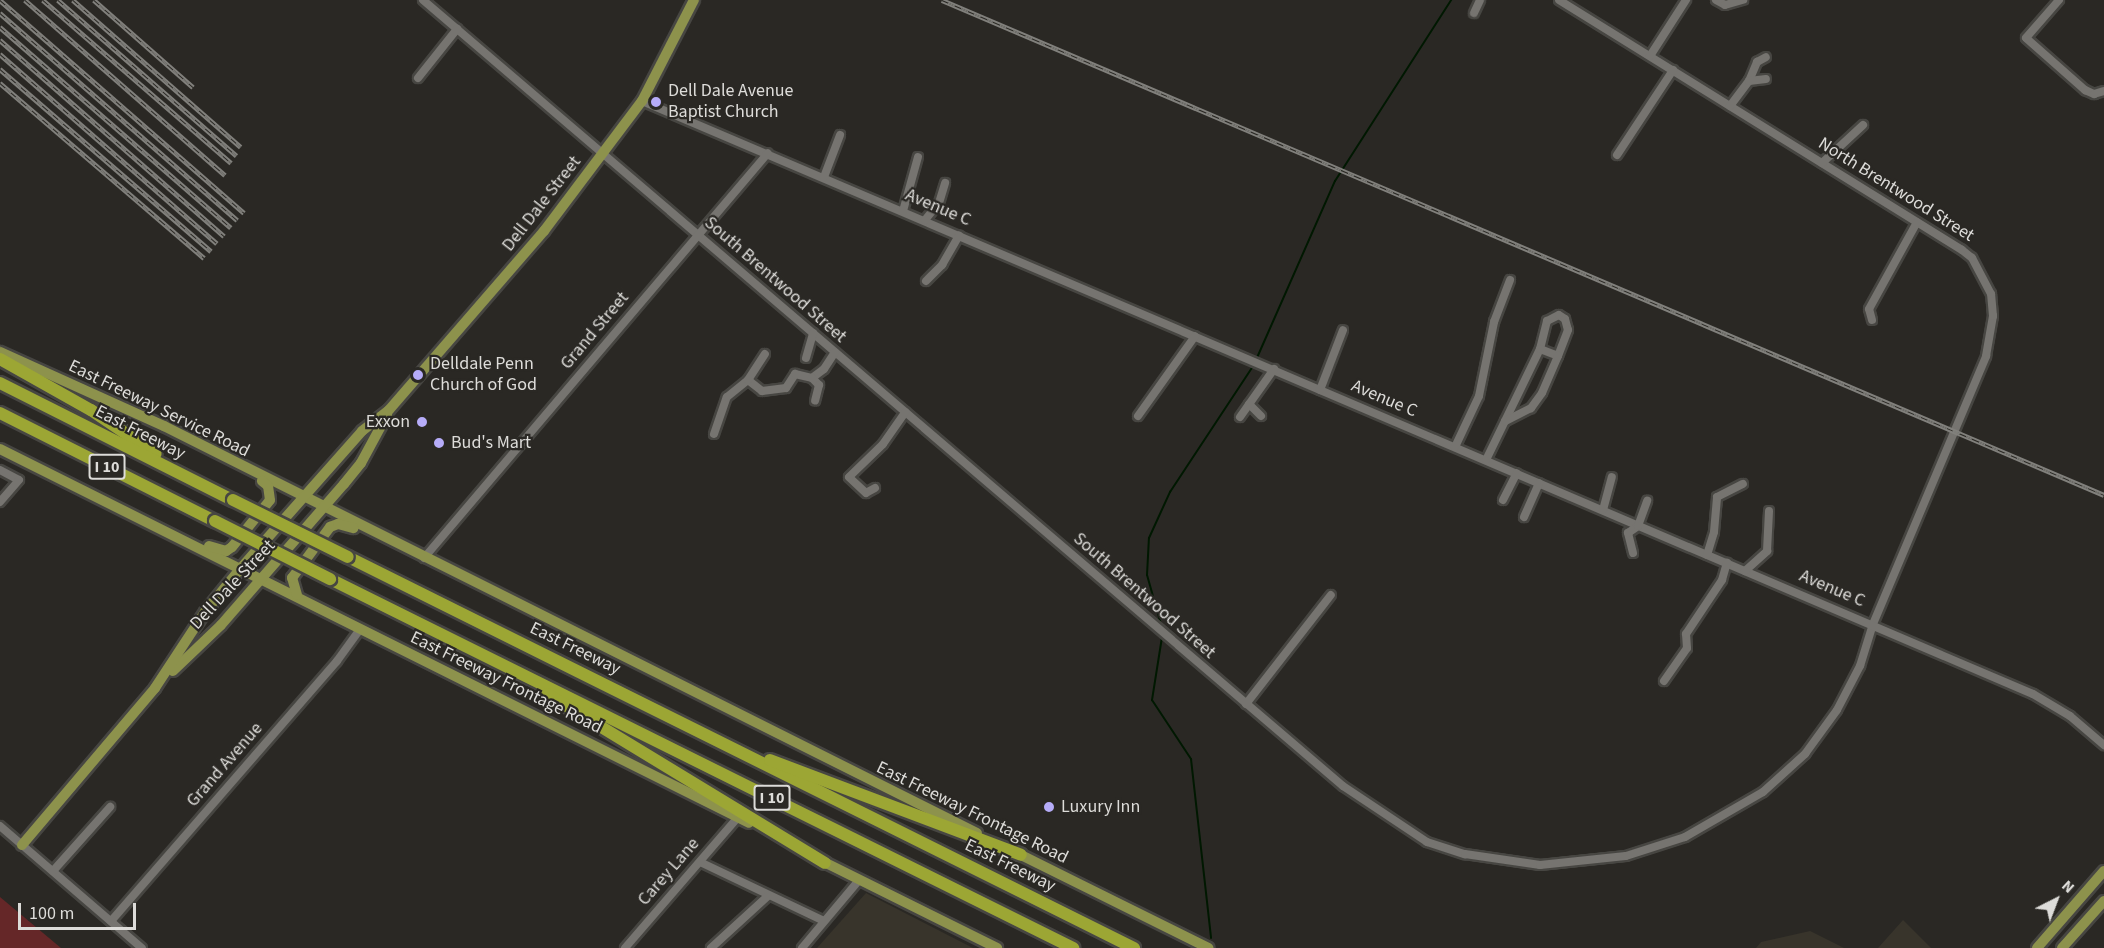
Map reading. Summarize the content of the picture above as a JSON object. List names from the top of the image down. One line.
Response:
{"streets":{"highway":["East Freeway","I 10"],"main road":["Dell Dale Street","East Freeway Service Road","East Freeway Frontage Road"],"street":["North Brentwood Street","Avenue C","South Brentwood Street","Grand Street","Grand Avenue","Carey Lane"]},"crossings":[["North Brentwood Street","Avenue C"],["North Brentwood Street","South Brentwood Street"],["Dell Dale Street","Avenue C"],["Dell Dale Street","South Brentwood Street"],["Dell Dale Street","East Freeway Service Road"],["Dell Dale Street","East Freeway Frontage Road"],["Avenue C","South Brentwood Street"],["Avenue C","Grand Street"],["South Brentwood Street","Grand Street"],["Grand Street","East Freeway Frontage Road"],["East Freeway Service Road","East Freeway Frontage Road"],["East Freeway Frontage Road","Grand Avenue"],["East Freeway Frontage Road","Carey Lane"]],"places":["Dell Dale Avenue Baptist Church","Delldale Penn Church of God","Exxon","Bud's Mart","Luxury Inn"],"scale_bar":"100 m","north":"top right"}
